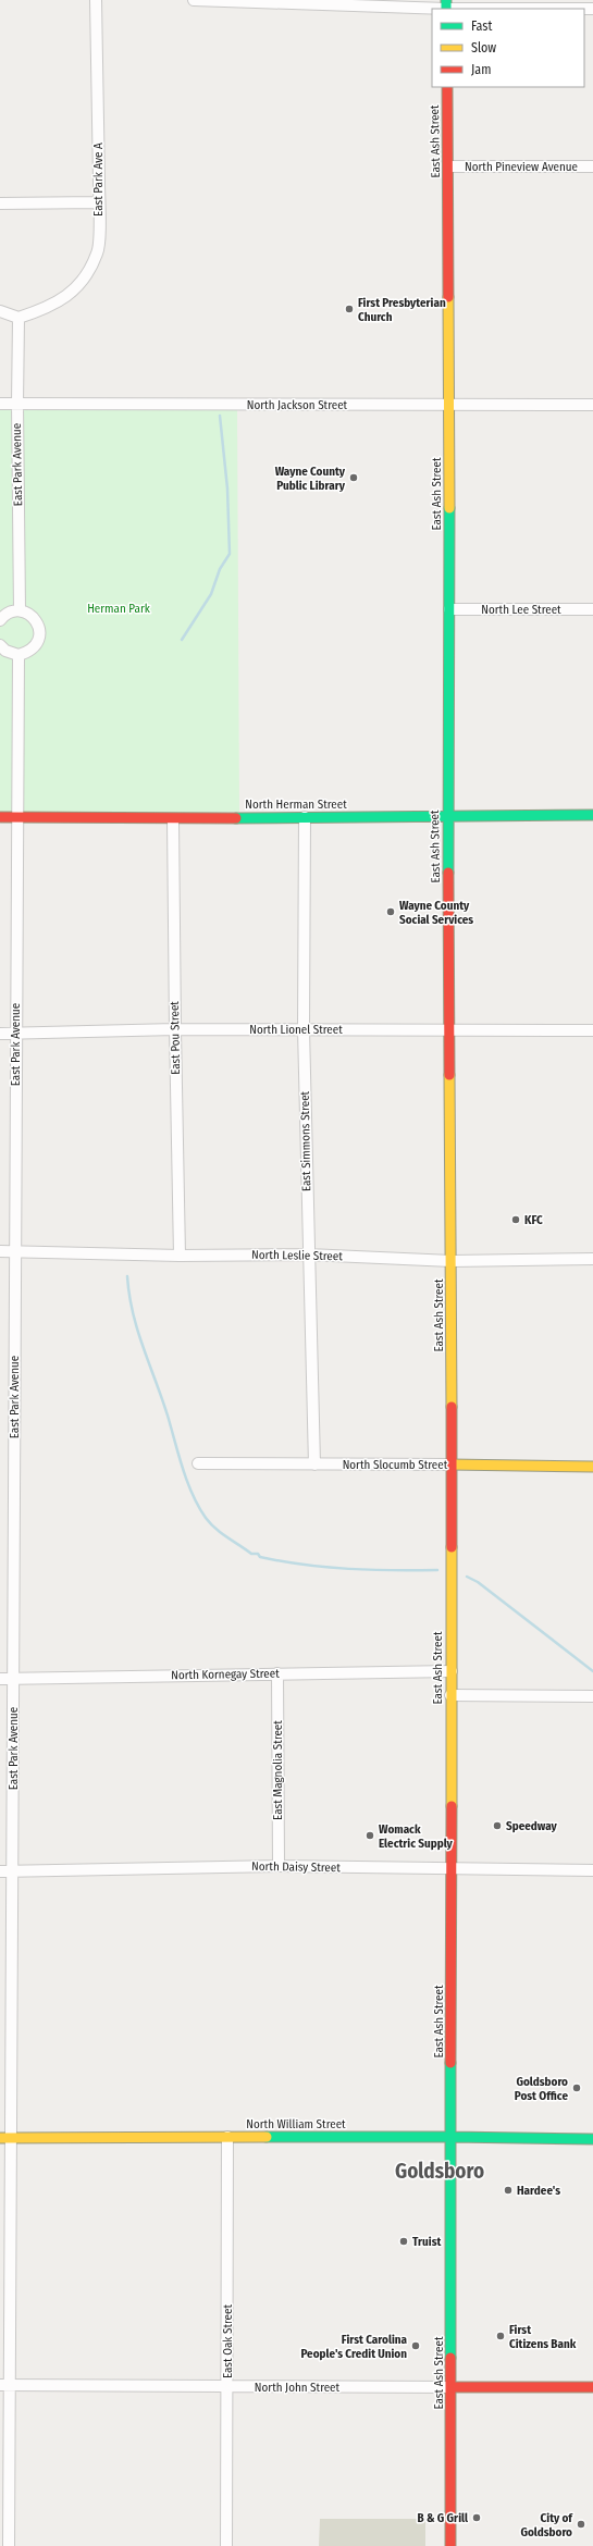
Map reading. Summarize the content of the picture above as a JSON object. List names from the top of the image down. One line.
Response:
{"streets":{"main road":["East Ash Street","North Herman Street","North Slocumb Street","North William Street","North John Street"],"street":["North Pineview Avenue","East Park Ave A","North Jackson Street","East Park Avenue","North Lee Street","North Lionel Street","East Pou Street","East Simmons Street","North Leslie Street","North Kornegay Street","East Magnolia Street","North Daisy Street","East Oak Street"]},"crossings":[["East Ash Street","North Pineview Avenue"],["East Ash Street","North Jackson Street"],["East Ash Street","North Lee Street"],["East Ash Street","North Herman Street"],["East Ash Street","North Lionel Street"],["East Ash Street","North Leslie Street"],["East Ash Street","North Slocumb Street"],["East Ash Street","North Kornegay Street"],["East Ash Street","North Daisy Street"],["East Ash Street","North William Street"],["East Ash Street","North John Street"],["East Park Ave A","East Park Avenue"],["North Jackson Street","East Park Avenue"],["East Park Avenue","North Herman Street"],["East Park Avenue","North Lionel Street"],["East Park Avenue","North Leslie Street"],["East Park Avenue","North Kornegay Street"],["East Park Avenue","North Daisy Street"],["East Park Avenue","North William Street"],["East Park Avenue","North John Street"],["North Herman Street","East Pou Street"],["North Herman Street","East Simmons Street"],["North Lionel Street","East Pou Street"],["North Lionel Street","East Simmons Street"],["East Pou Street","North Leslie Street"],["East Simmons Street","North Leslie Street"],["East Simmons Street","North Slocumb Street"],["North Kornegay Street","East Magnolia Street"],["East Magnolia Street","North Daisy Street"],["North William Street","East Oak Street"],["East Oak Street","North John Street"]],"districts":["Goldsboro"],"parks":["Herman Park"],"places":["First Presbyterian Church","Wayne County Public Library","Wayne County Social Services","KFC","Speedway","Womack Electric Supply","Goldsboro Post Office","Hardee's","Truist","First Citizens Bank","First Carolina People's Credit Union","B & G Grill","City of Goldsboro"],"legend":["Fast","Slow","Jam"]}
